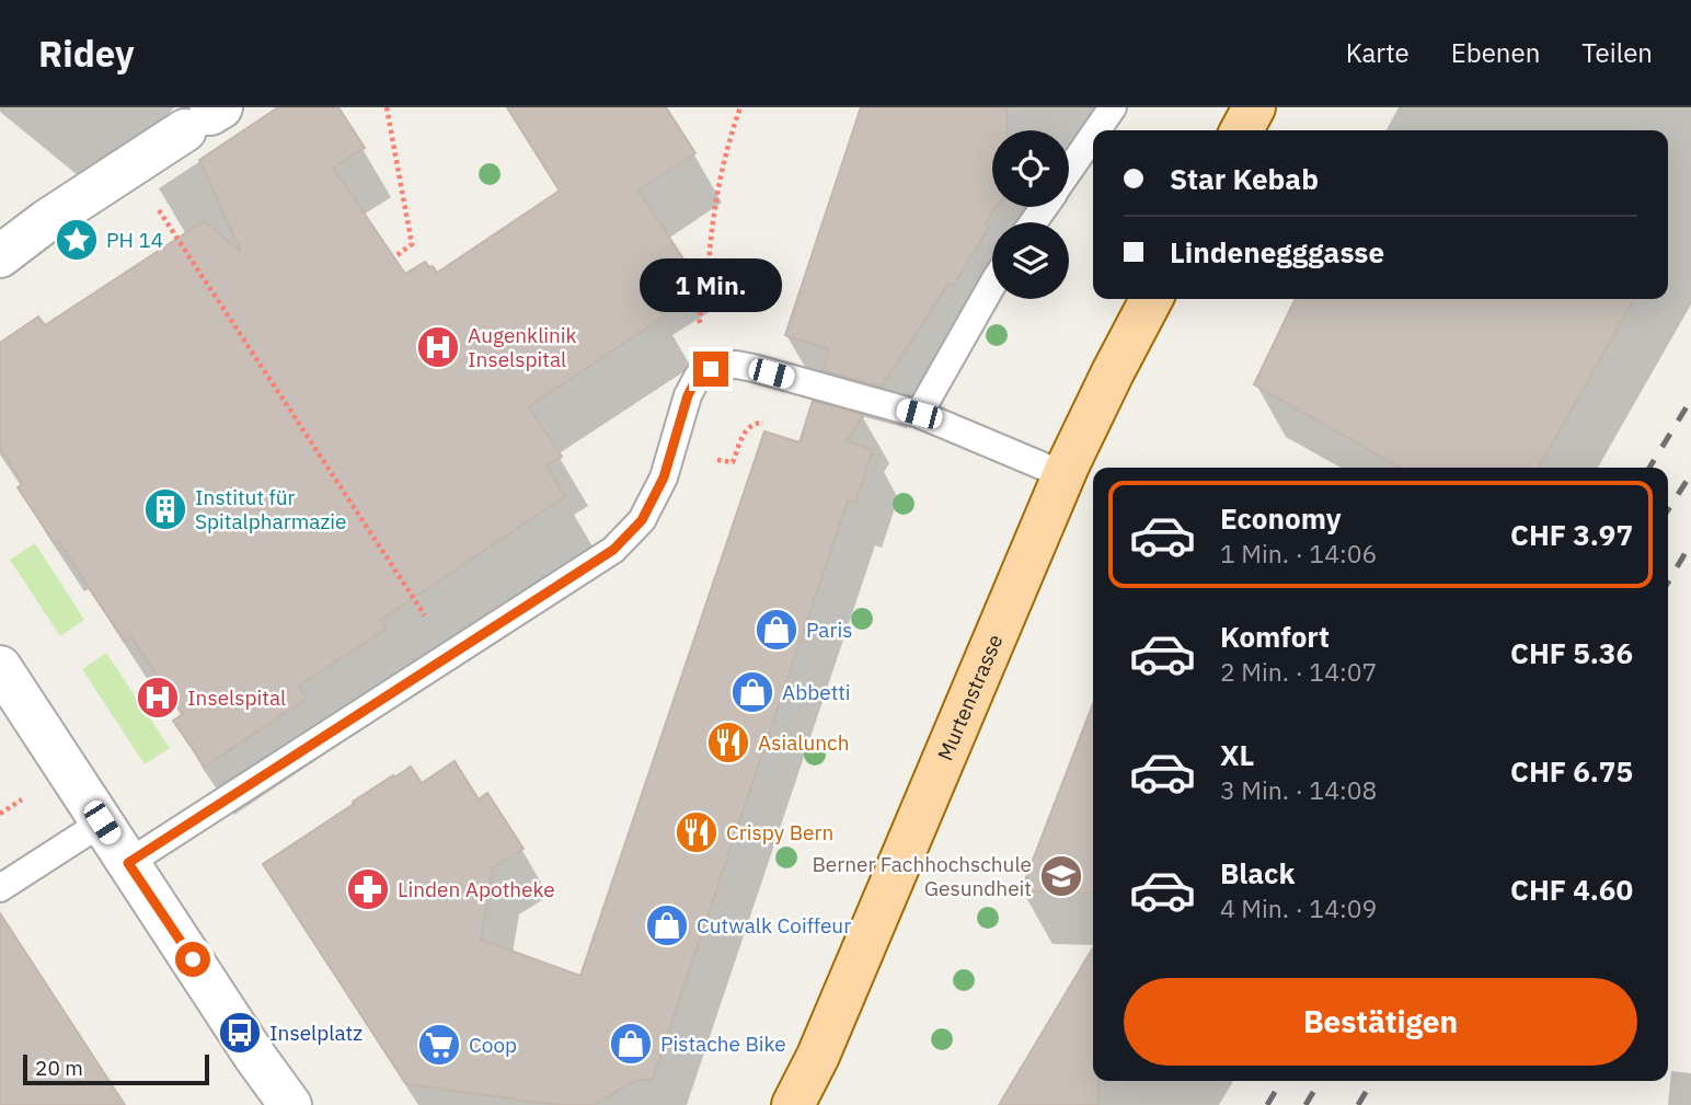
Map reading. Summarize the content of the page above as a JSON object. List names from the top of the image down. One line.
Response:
{"streets":{"main road":["Murtenstrasse"]},"places":{"place":["PH 14"],"hospital":["Augenklinik Inselspital","Inselspital"],"building":["Institut für Spitalpharmazie"],"shop":["Paris","Abbetti","Cutwalk Coiffeur","Pistache Bike"],"restaurant":["Asialunch","Crispy Bern"],"school or university":["Berner Fachhochschule Gesundheit"],"pharmacy":["Linden Apotheke"],"bus stop":["Inselplatz"],"supermarket":["Coop"]},"scale_bar":"20 m","page":{"header":"Ridey","nav":["Karte","Ebenen","Teilen"],"banner":["Star Kebab","Lindenegggasse"],"bubble":"1 Min.","list":[{"name":"Economy","note":"1 Min. · 14:06","value":"CHF 3.97"},{"name":"Komfort","note":"2 Min. · 14:07","value":"CHF 5.36"},{"name":"XL","note":"3 Min. · 14:08","value":"CHF 6.75"},{"name":"Black","note":"4 Min. · 14:09","value":"CHF 4.60"}],"buttons":"Bestätigen","scale":"20 m"}}
